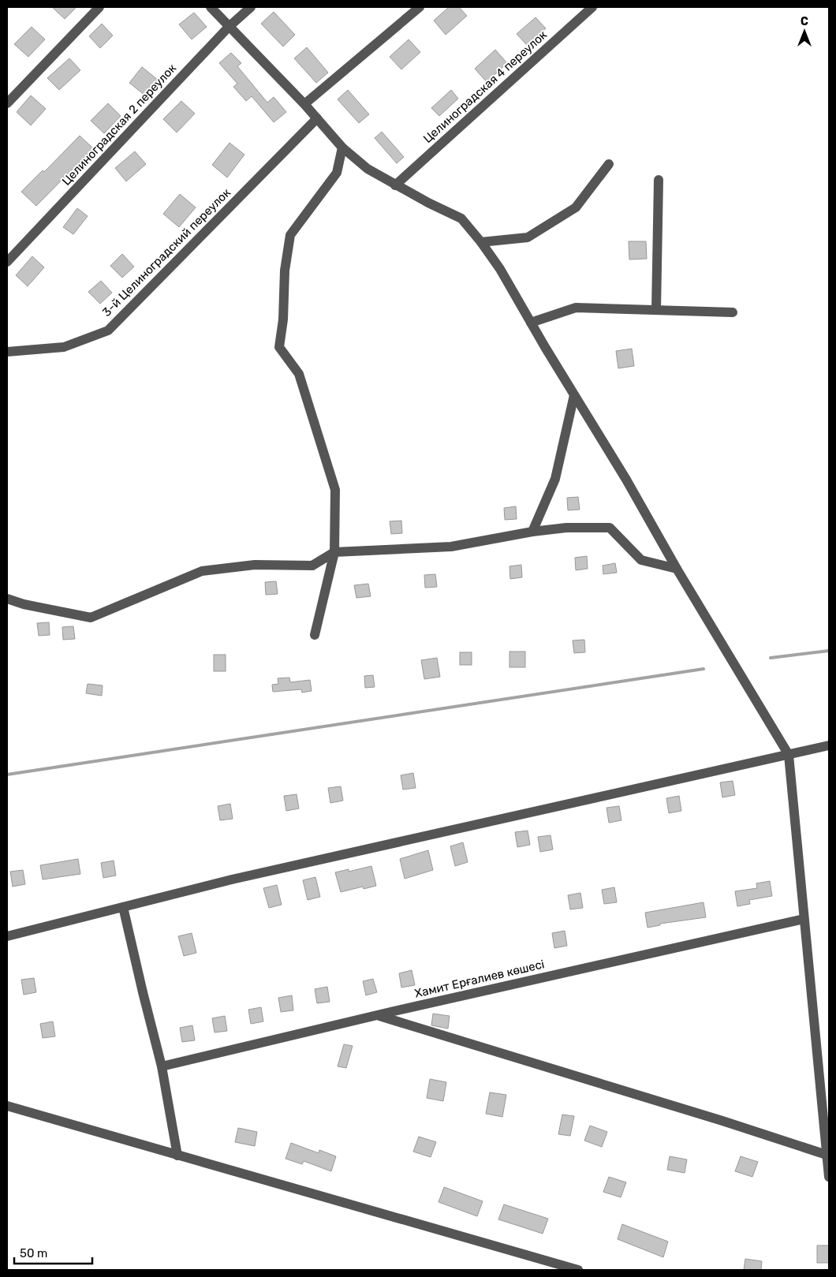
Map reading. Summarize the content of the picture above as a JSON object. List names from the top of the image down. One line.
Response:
{"streets":{"street":["Целиноградская 4 переулок","Целиноградская 2 переулок","3-й Целиноградский переулок","Хамит Ерғалиев көшесі"]},"scale_bar":"50 m","north":"top"}
